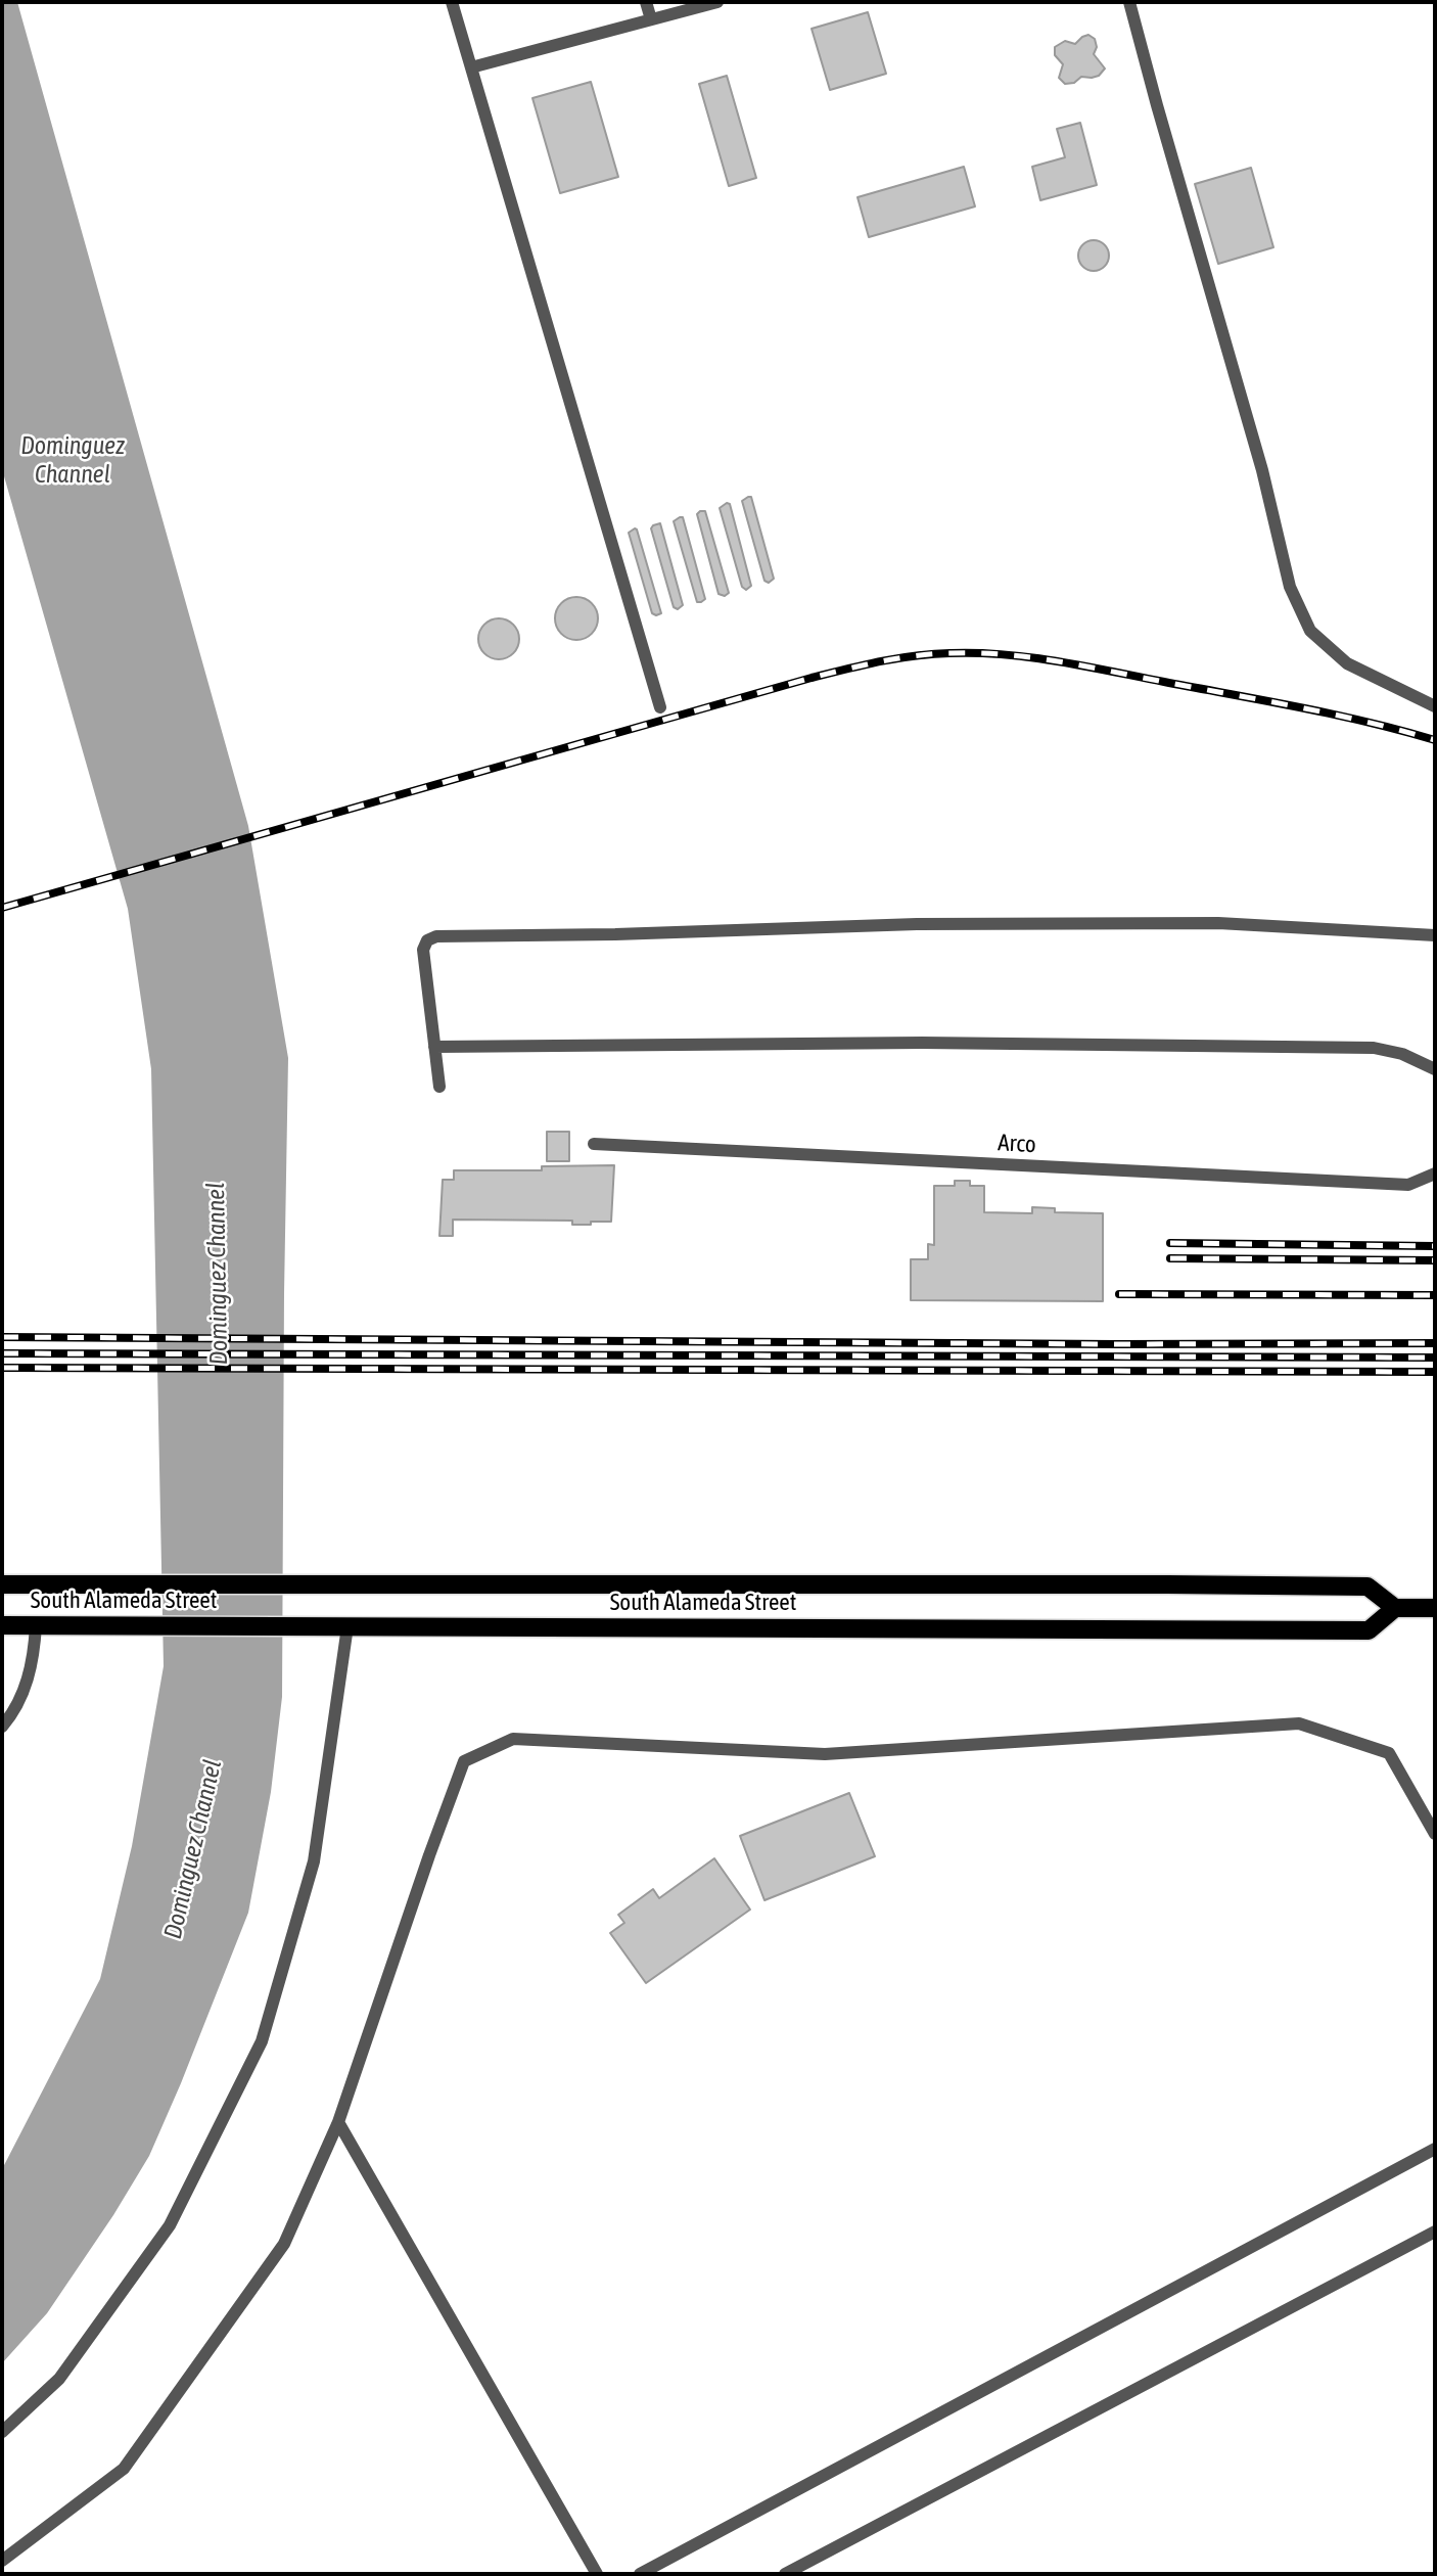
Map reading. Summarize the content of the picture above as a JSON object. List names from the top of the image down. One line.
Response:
{"streets":{"main road":["South Alameda Street"],"lane":["Arco"]},"water":["Dominguez Channel"]}
